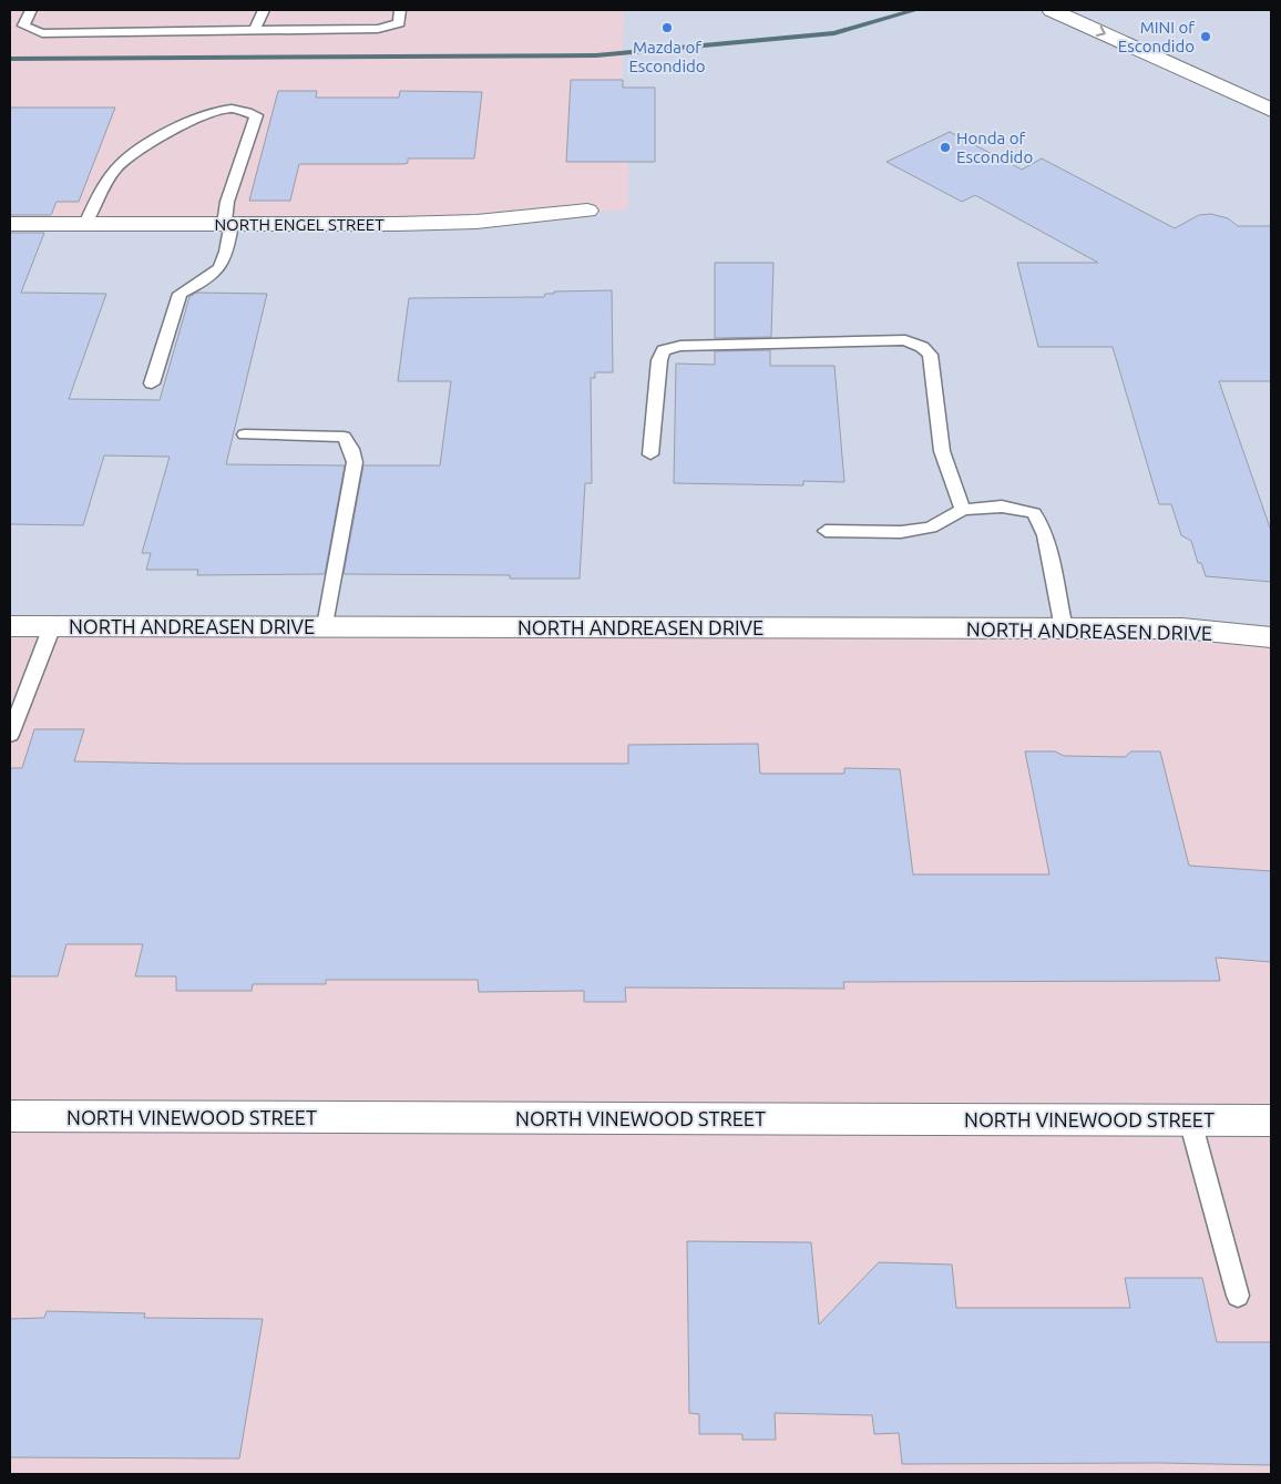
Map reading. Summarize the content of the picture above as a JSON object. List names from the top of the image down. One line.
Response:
{"streets":{"street":["NORTH ENGEL STREET","NORTH ANDREASEN DRIVE","NORTH VINEWOOD STREET"]},"places":["Mazda of Escondido","MINI of Escondido","Honda of Escondido"]}
